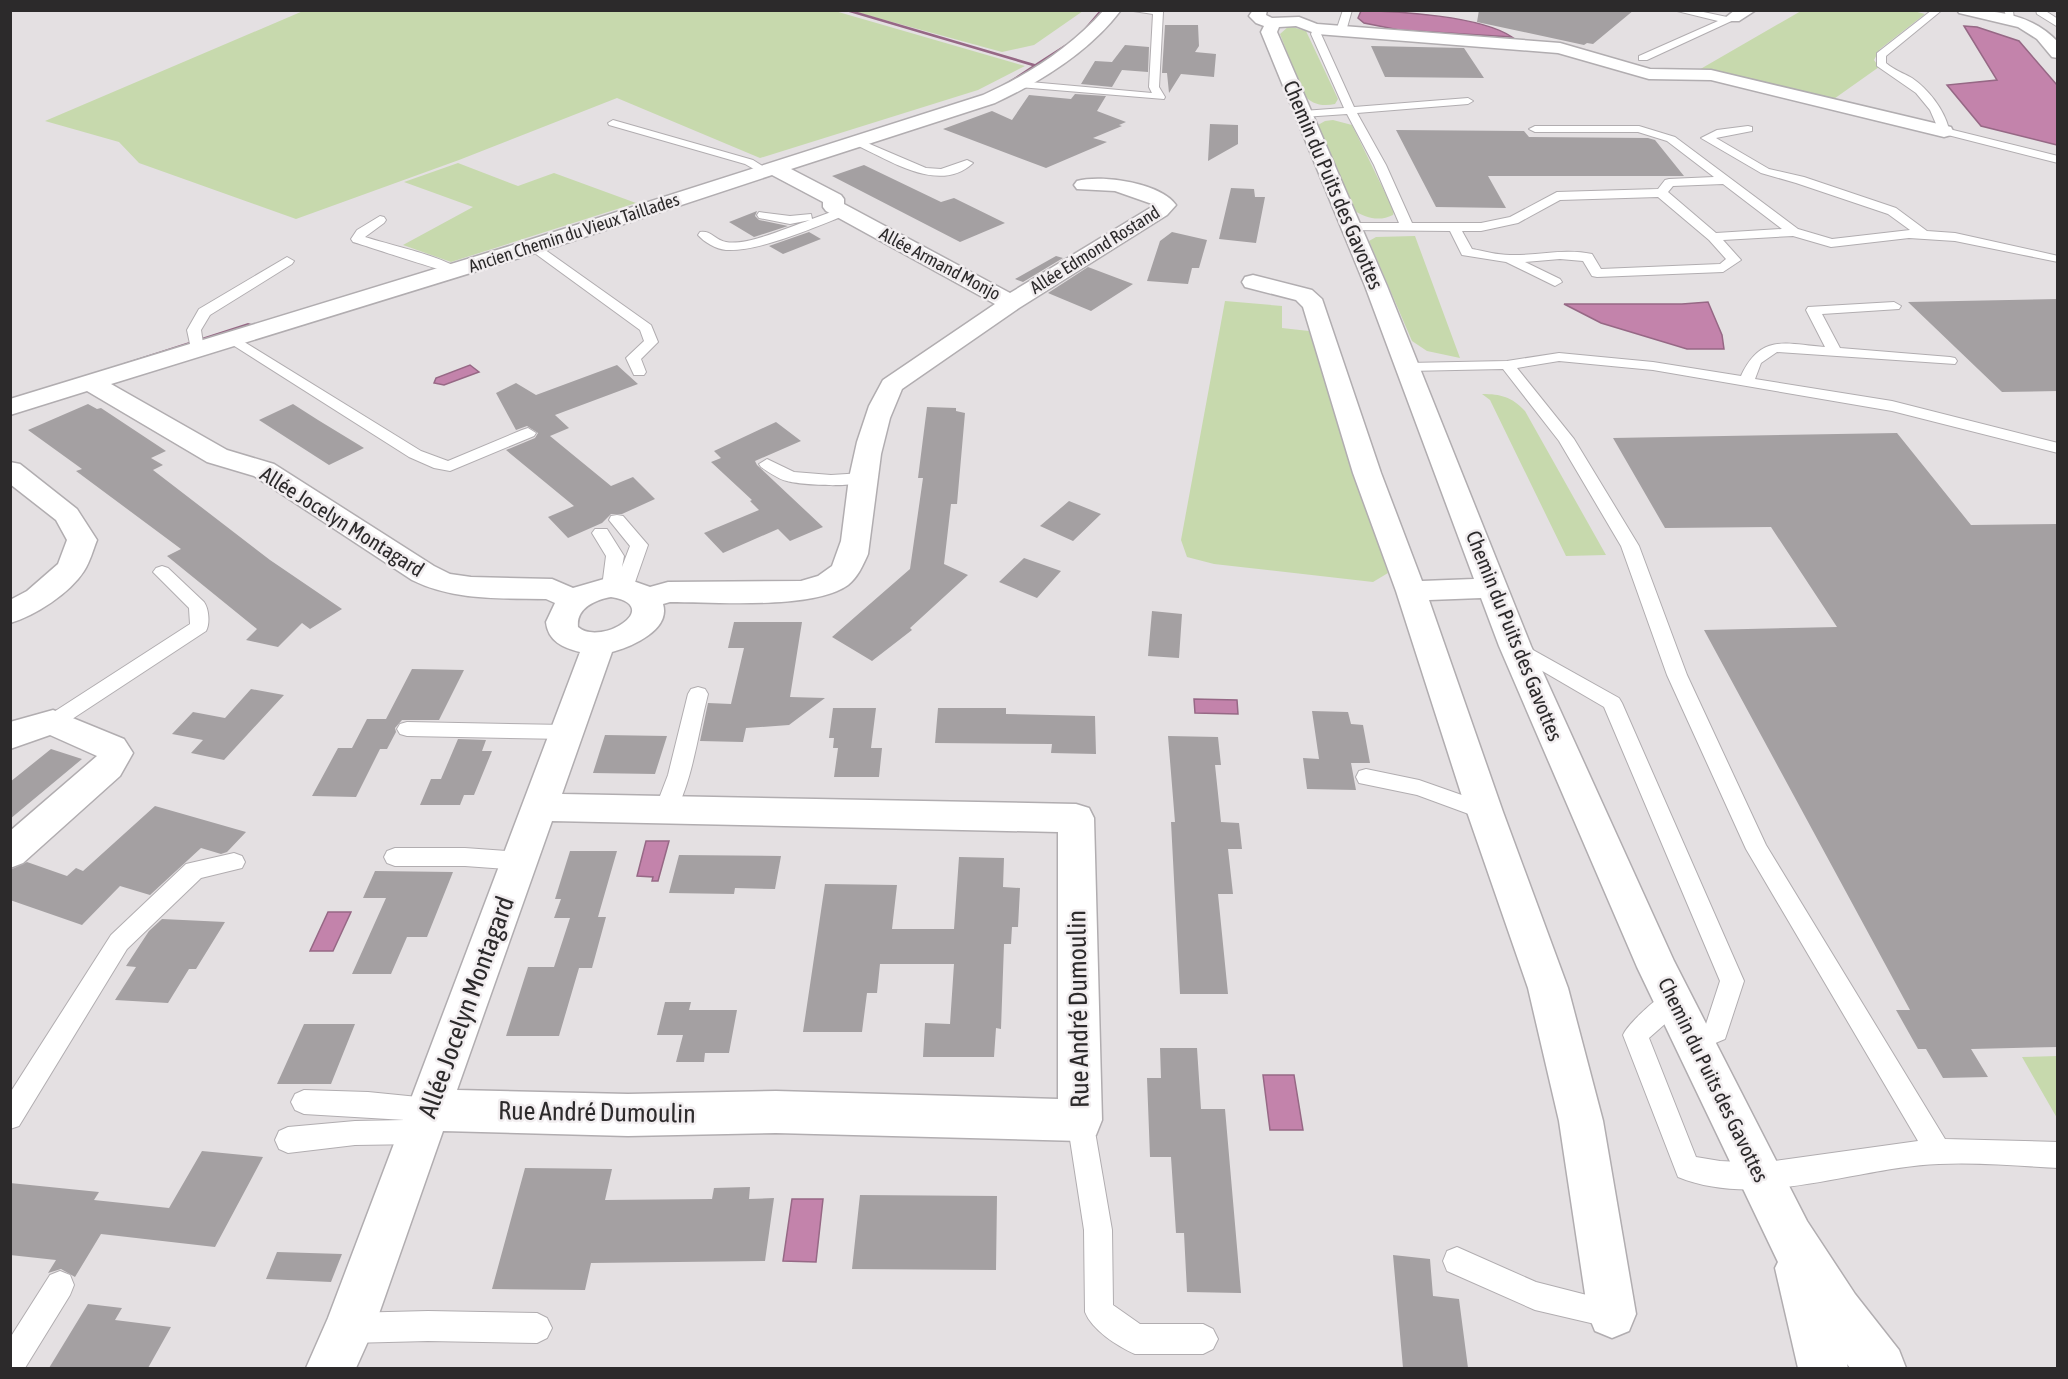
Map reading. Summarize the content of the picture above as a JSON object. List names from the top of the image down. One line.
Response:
{"streets":{"street":["Chemin du Puits des Gavottes","Ancien Chemin du Vieux Taillades","Allée Edmond Rostand","Allée Armand Monjo","Allée Jocelyn Montagard","Rue André Dumoulin"]},"crossings":[["Ancien Chemin du Vieux Taillades","Allée Armand Monjo"],["Ancien Chemin du Vieux Taillades","Allée Jocelyn Montagard"],["Allée Edmond Rostand","Allée Armand Monjo"],["Allée Armand Monjo","Allée Jocelyn Montagard"],["Allée Jocelyn Montagard","Rue André Dumoulin"]]}
